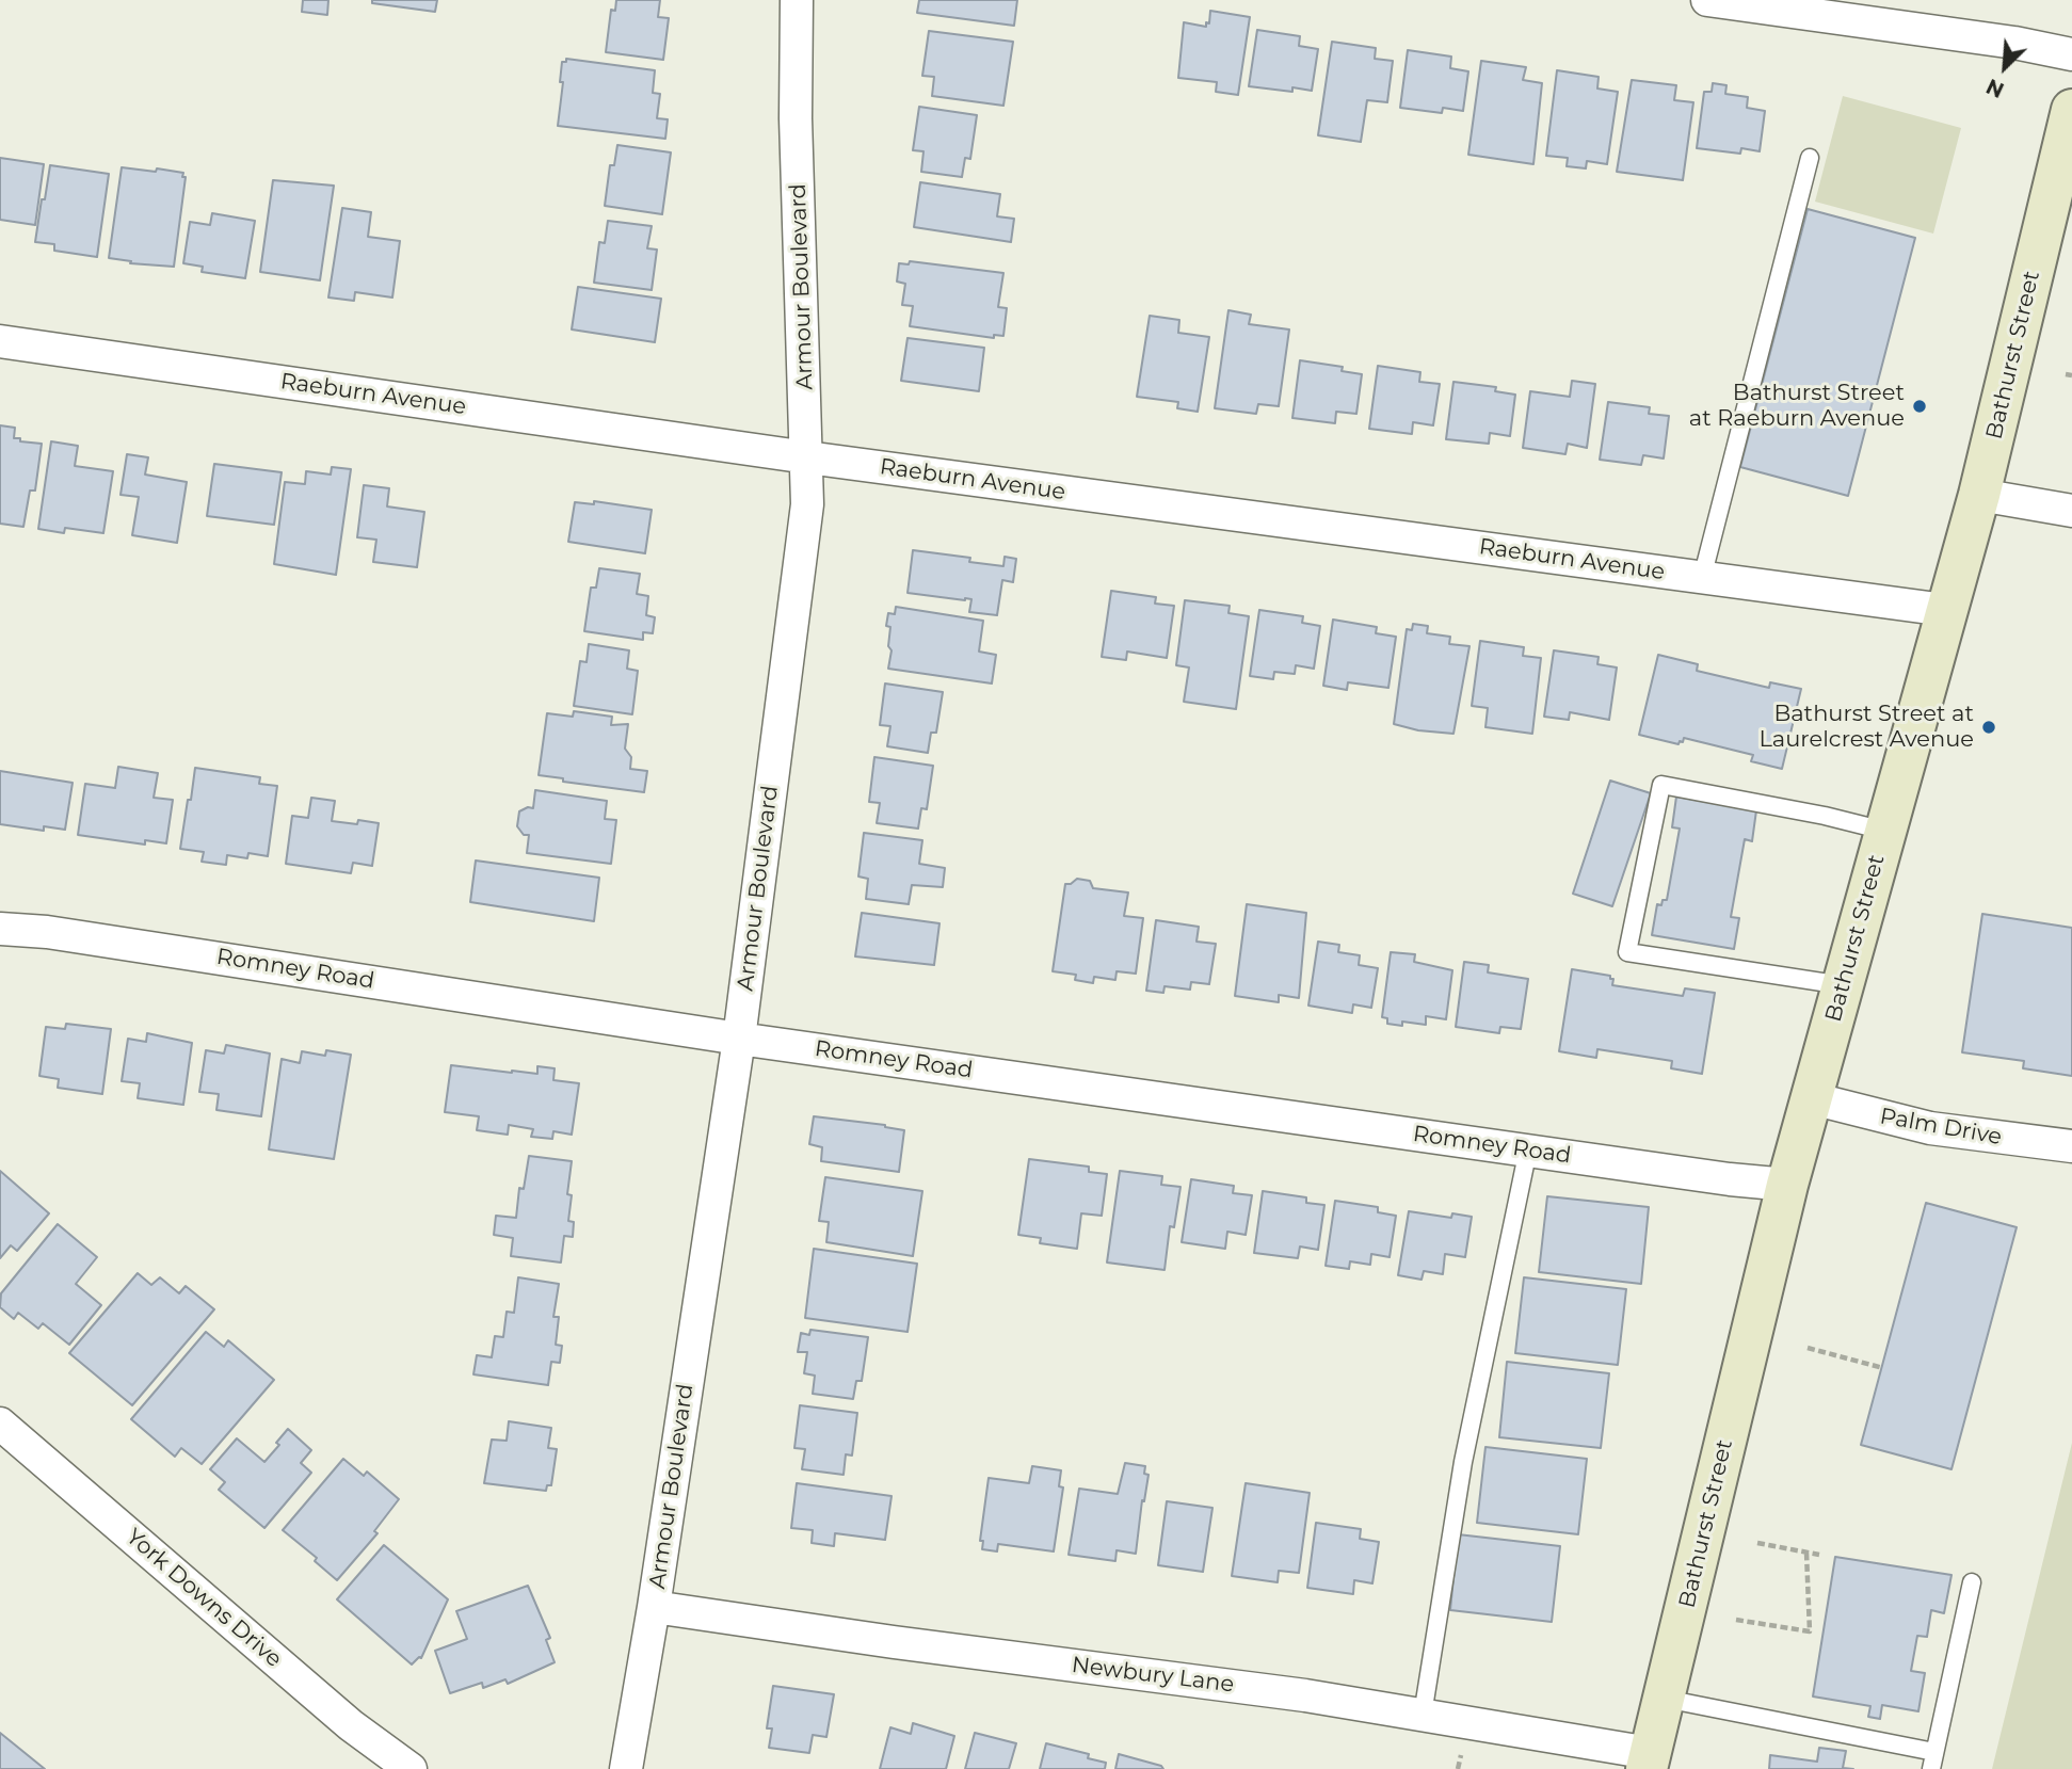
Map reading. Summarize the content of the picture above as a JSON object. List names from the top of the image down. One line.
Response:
{"streets":{"main road":["Bathurst Street"],"street":["Armour Boulevard","Raeburn Avenue","Romney Road","Palm Drive","York Downs Drive","Newbury Lane"]},"crossings":[["Armour Boulevard","Raeburn Avenue"],["Armour Boulevard","Romney Road"],["Armour Boulevard","Newbury Lane"],["Bathurst Street","Raeburn Avenue"],["Bathurst Street","Romney Road"],["Bathurst Street","Palm Drive"],["Bathurst Street","Newbury Lane"]],"places":["Bathurst Street at Raeburn Avenue","Bathurst Street at Laurelcrest Avenue"],"north":"bottom left"}
